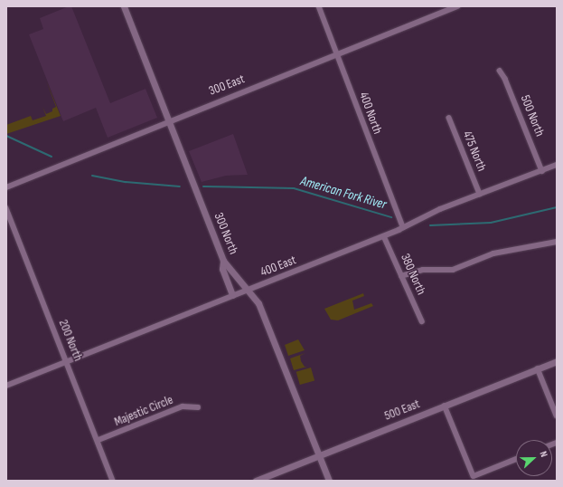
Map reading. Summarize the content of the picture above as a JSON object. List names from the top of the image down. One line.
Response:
{"streets":{"street":["300 East","400 North","500 North","475 North","300 North","400 East","380 North","200 North","500 East","Majestic Circle"]},"crossings":[["300 East","400 North"],["300 East","300 North"],["400 North","400 East"],["500 North","400 East"],["475 North","400 East"],["300 North","400 East"],["300 North","500 East"],["400 East","380 North"],["400 East","200 North"],["200 North","Majestic Circle"]],"water":["American Fork River"],"north":"right"}
